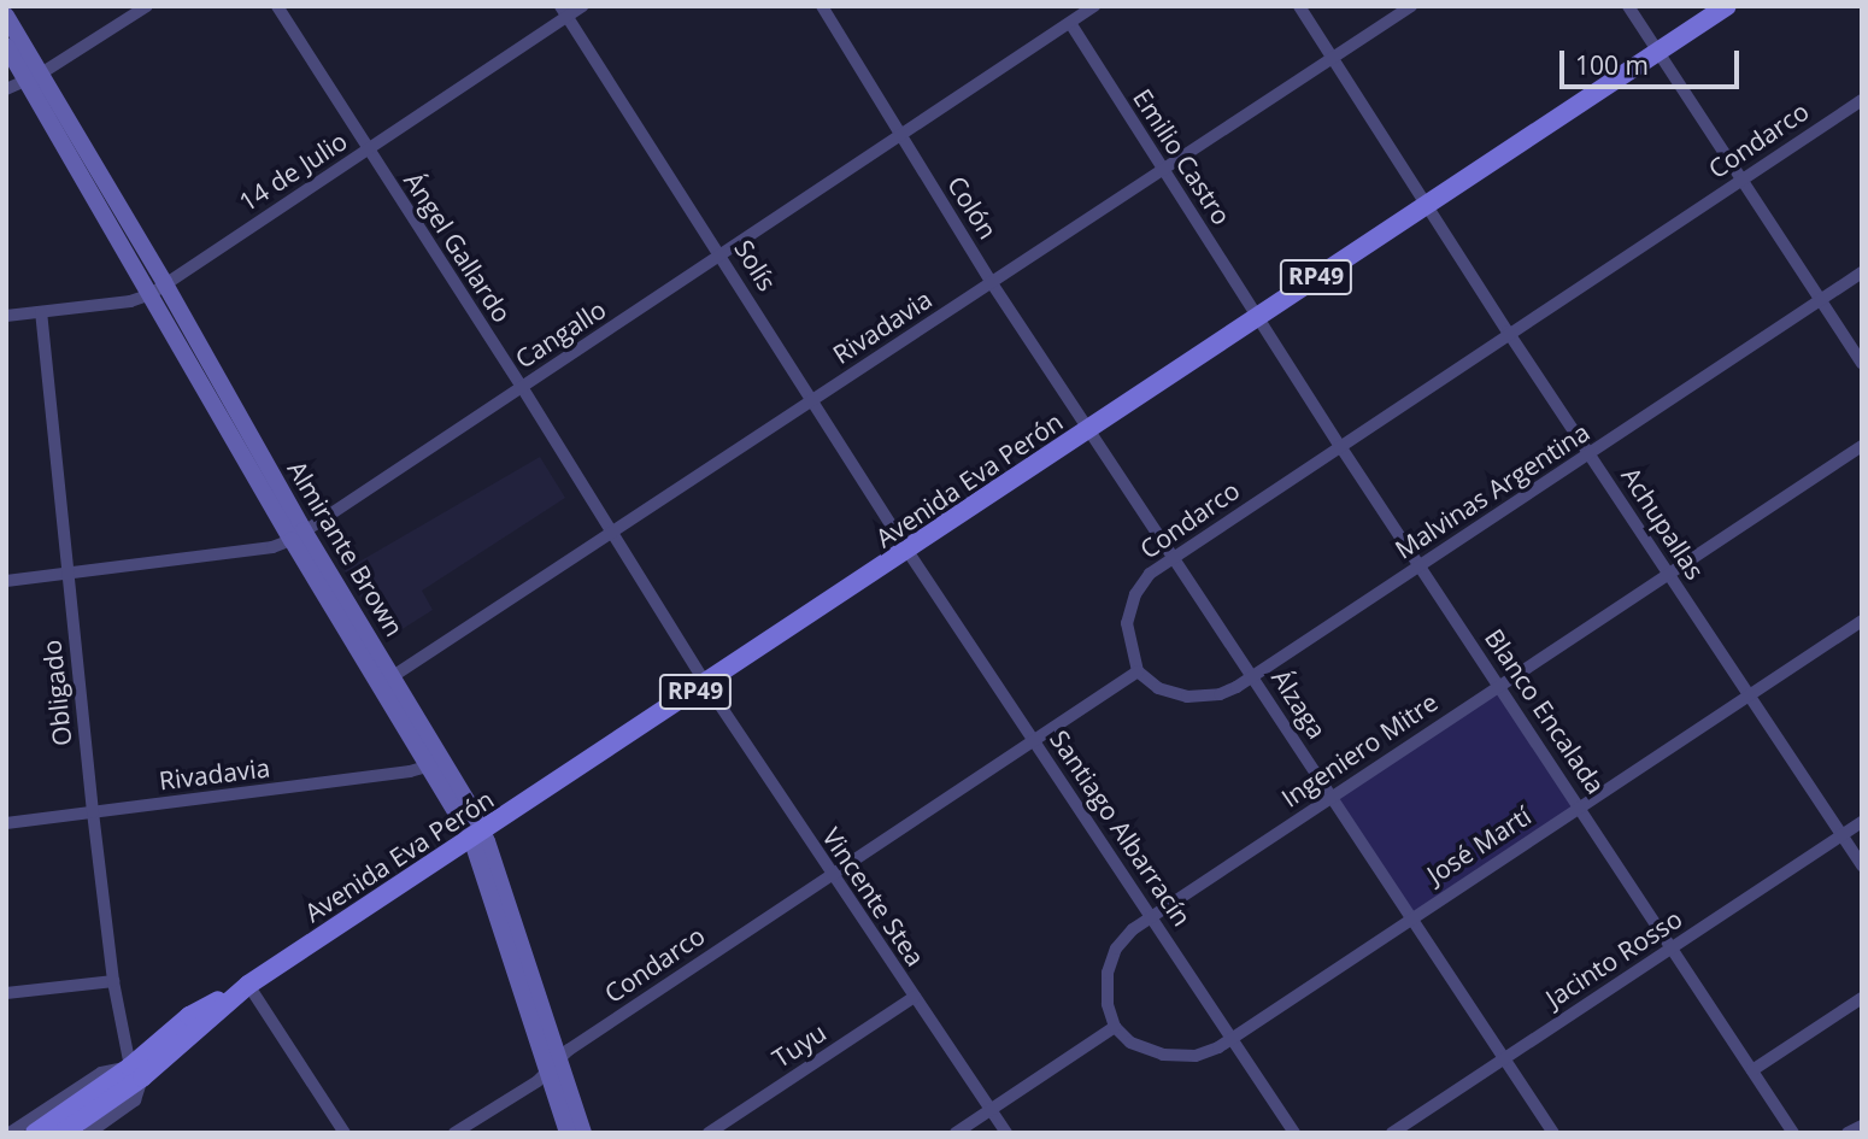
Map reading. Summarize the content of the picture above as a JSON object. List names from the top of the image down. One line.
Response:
{"streets":{"main road":["RP49","Avenida Eva Perón","Almirante Brown"],"street":["Condarco","Emilio Castro","14 de Julio","Colón","Ángel Gallardo","Solís","Rivadavia","Cangallo","Malvinas Argentina","Achupallas","Obligado","Álzaga","Blanco Encalada","Ingeniero Mitre","Santiago Albarracín","José Martí","Vincente Stea","Jacinto Rosso","Tuyu"]},"crossings":[["Condarco","Malvinas Argentina"],["Condarco","Achupallas"],["Condarco","Almirante Brown"],["Condarco","Álzaga"],["Condarco","Blanco Encalada"],["Condarco","Santiago Albarracín"],["Condarco","Vincente Stea"],["Emilio Castro","Rivadavia"],["Emilio Castro","Cangallo"],["Emilio Castro","Avenida Eva Perón"],["Emilio Castro","Blanco Encalada"],["14 de Julio","Ángel Gallardo"],["14 de Julio","Solís"],["14 de Julio","Almirante Brown"],["14 de Julio","Obligado"],["Colón","Rivadavia"],["Colón","Cangallo"],["Colón","Avenida Eva Perón"],["Colón","Álzaga"],["Ángel Gallardo","Rivadavia"],["Ángel Gallardo","Cangallo"],["Ángel Gallardo","Avenida Eva Perón"],["Ángel Gallardo","Vincente Stea"],["Solís","Rivadavia"],["Solís","Cangallo"],["Solís","Avenida Eva Perón"],["Solís","Santiago Albarracín"],["RP49","Avenida Eva Perón"],["RP49","Obligado"],["Rivadavia","Achupallas"],["Rivadavia","Almirante Brown"],["Rivadavia","Obligado"],["Cangallo","Almirante Brown"],["Cangallo","Obligado"],["Avenida Eva Perón","Achupallas"],["Avenida Eva Perón","Almirante Brown"],["Avenida Eva Perón","Álzaga"],["Avenida Eva Perón","Blanco Encalada"],["Avenida Eva Perón","Santiago Albarracín"],["Avenida Eva Perón","Vincente Stea"],["Malvinas Argentina","Achupallas"],["Malvinas Argentina","Álzaga"],["Malvinas Argentina","Blanco Encalada"],["Achupallas","Ingeniero Mitre"],["Achupallas","José Martí"],["Achupallas","Jacinto Rosso"],["Álzaga","Ingeniero Mitre"],["Álzaga","José Martí"],["Álzaga","Jacinto Rosso"],["Blanco Encalada","Ingeniero Mitre"],["Blanco Encalada","José Martí"],["Blanco Encalada","Jacinto Rosso"],["Ingeniero Mitre","Santiago Albarracín"],["Ingeniero Mitre","José Martí"],["Santiago Albarracín","José Martí"],["Vincente Stea","Tuyu"]],"scale_bar":"100 m"}
